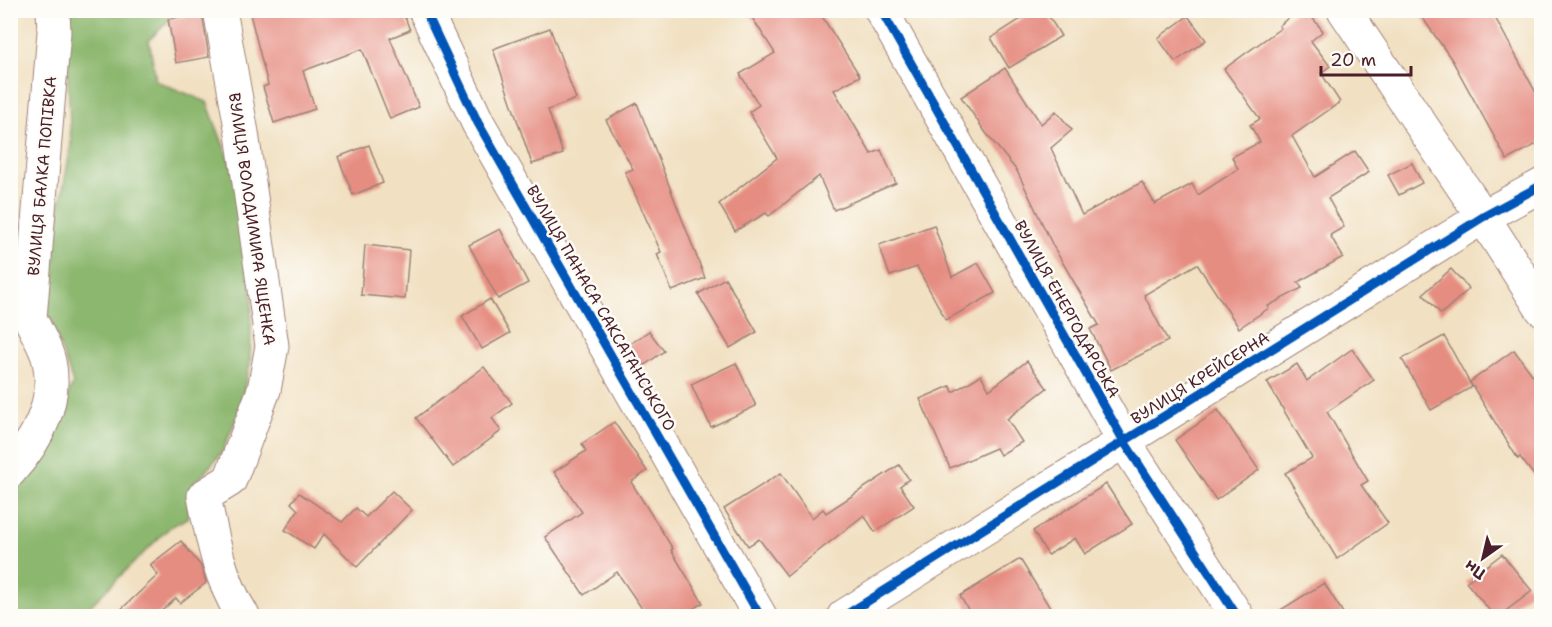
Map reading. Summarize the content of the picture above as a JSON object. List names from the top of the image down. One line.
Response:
{"streets":{"street":["ВУЛИЦЯ БАЛКА ПОПІВКА","ВУЛИЦЯ ВОЛОДИМИРА ЯЩЕНКА","ВУЛИЦЯ ПАНАСА САКСАГАНСЬКОГО","ВУЛИЦЯ ЕНЕРГОДАРСЬКА","ВУЛИЦЯ КРЕЙСЕРНА"]},"crossings":[["ВУЛИЦЯ ЕНЕРГОДАРСЬКА","ВУЛИЦЯ КРЕЙСЕРНА"]],"scale_bar":"20 m","north":"bottom left"}
